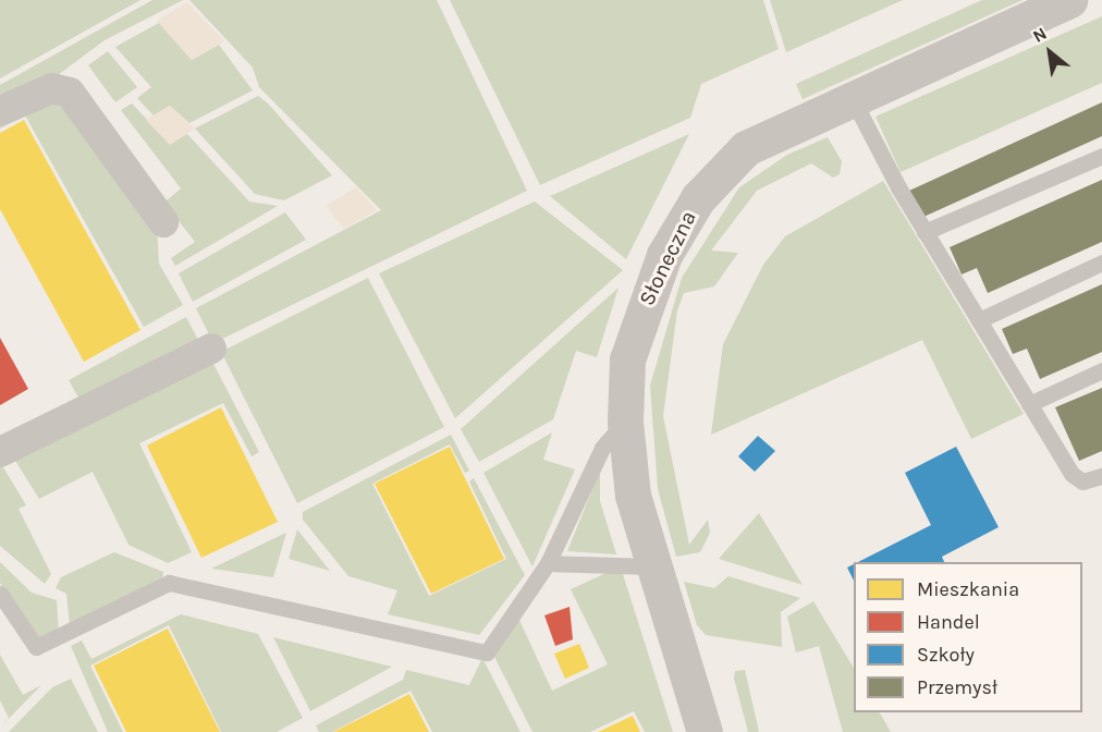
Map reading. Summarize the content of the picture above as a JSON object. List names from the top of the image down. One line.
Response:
{"streets":{"street":["Słoneczna"]},"legend":["Mieszkania","Handel","Szkoły","Przemysł"],"north":"top left"}
